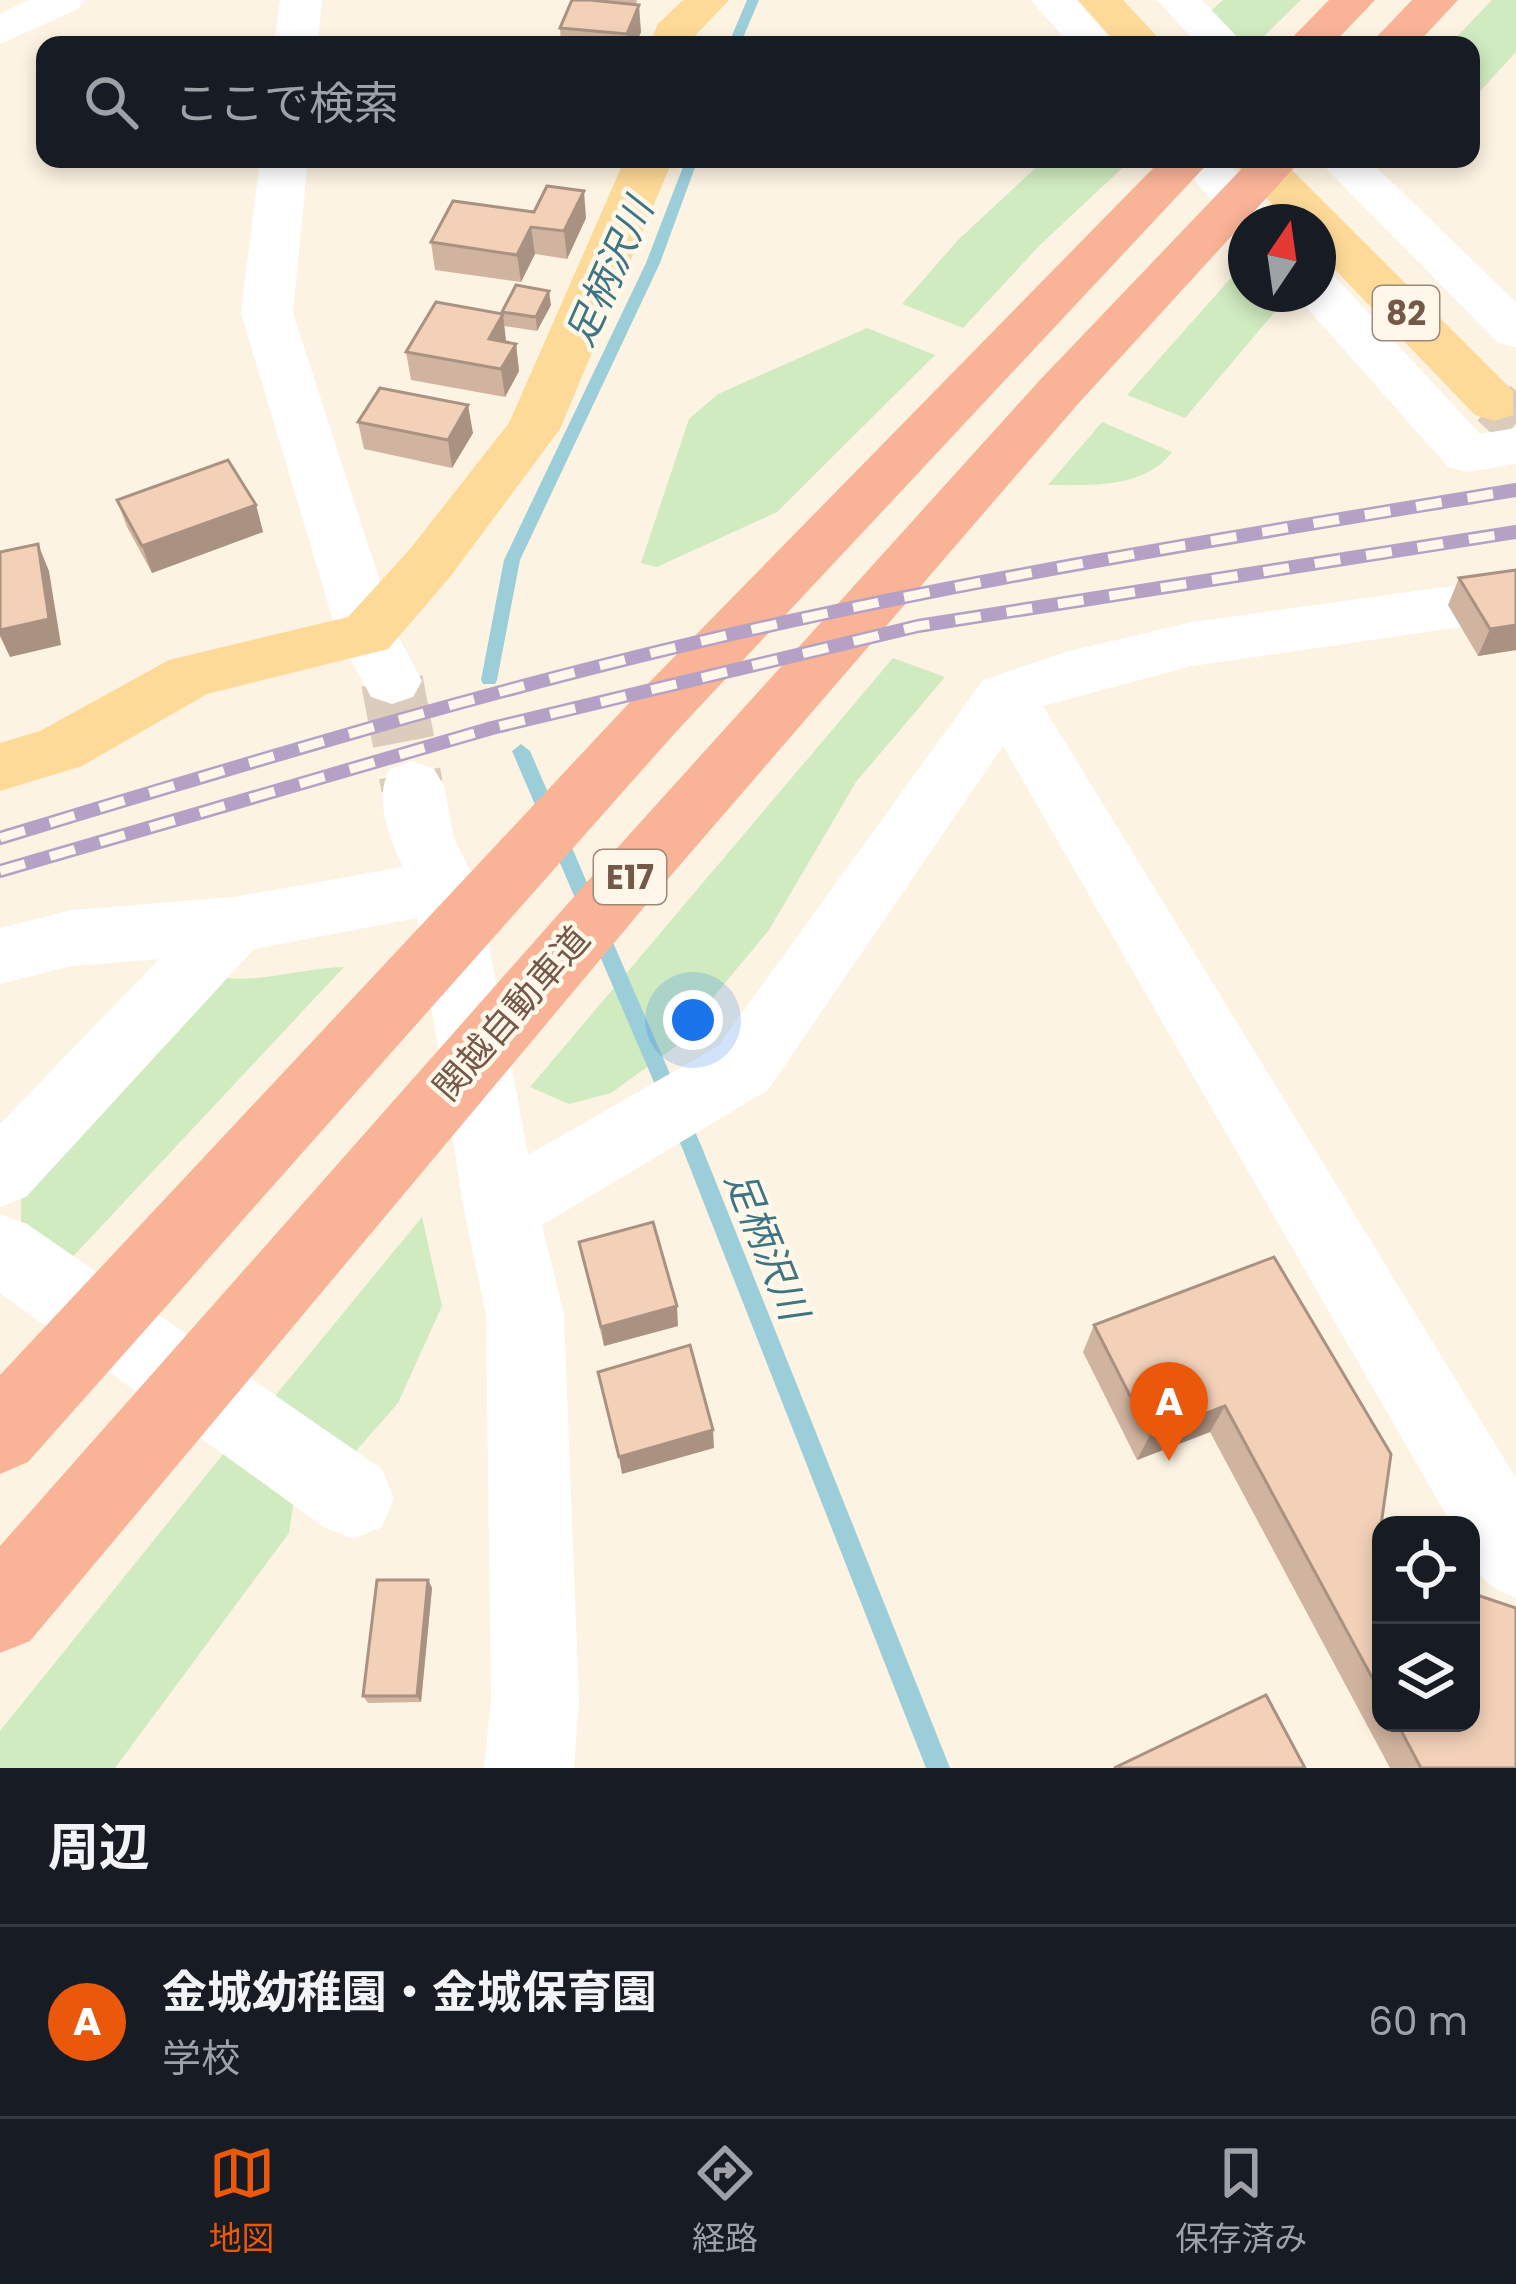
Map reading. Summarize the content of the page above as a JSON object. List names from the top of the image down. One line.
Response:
{"streets":{"highway":["E17","関越自動車道"],"main road":["82"]},"water":["足柄沢川"],"north":"top","page":{"search":"ここで検索","pins":"A","heading":"周辺","list":[{"mark":"A","name":"金城幼稚園・金城保育園","note":"学校","value":"60 m"}],"nav":["地図","経路","保存済み"]}}
